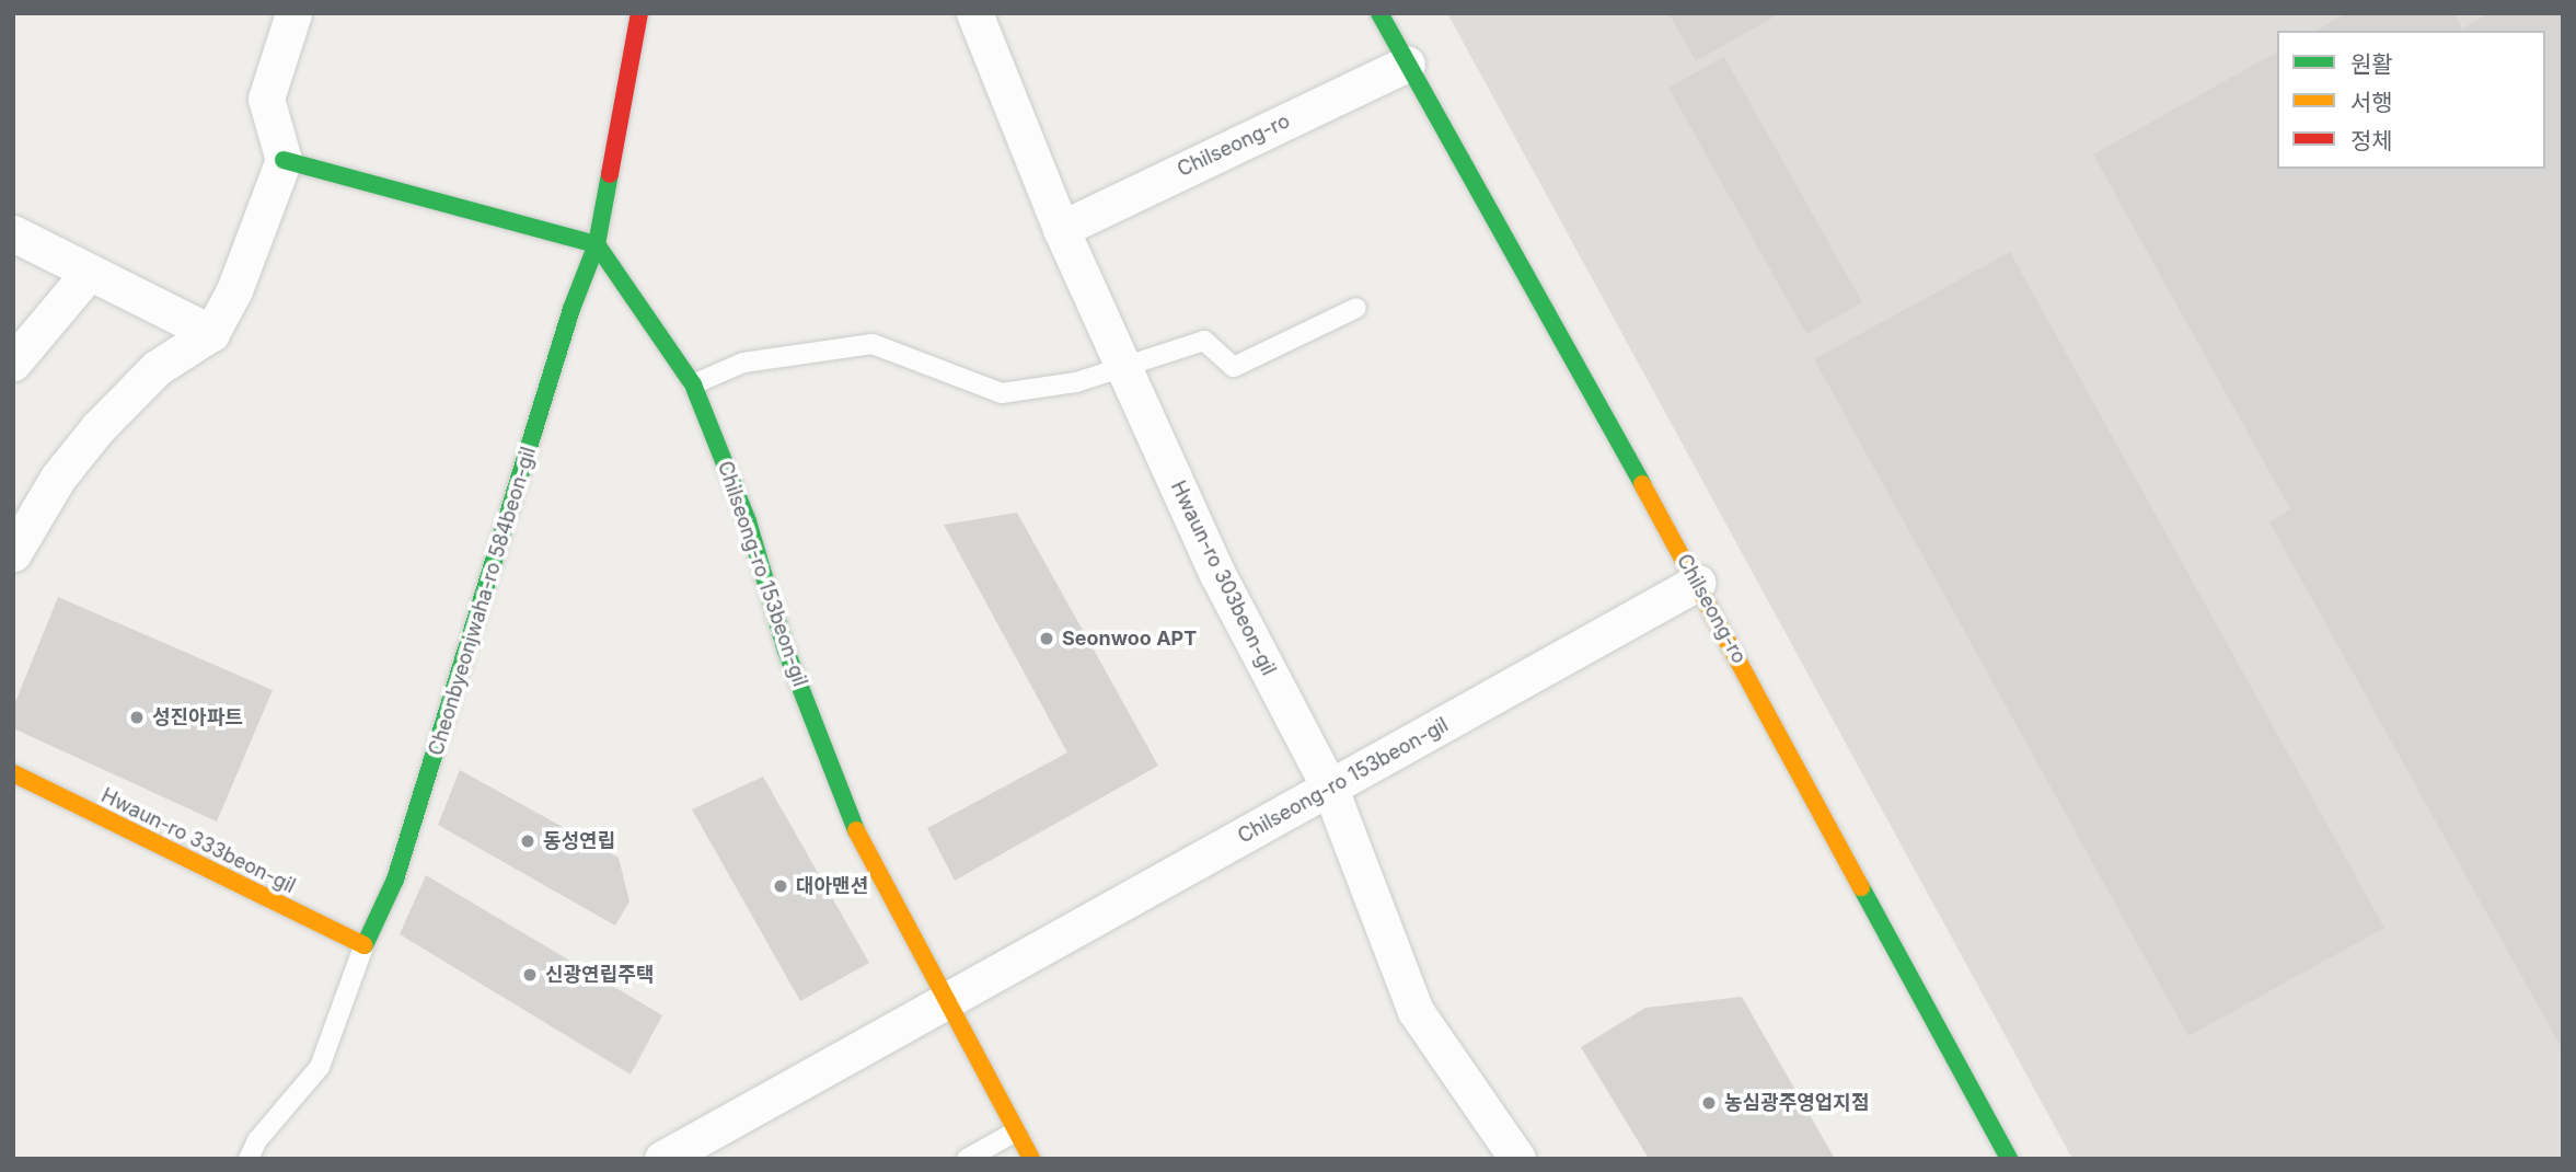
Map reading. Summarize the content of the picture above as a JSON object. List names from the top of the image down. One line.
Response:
{"streets":{"street":["Chilseong-ro","Chilseong-ro 153beon-gil","Hwaun-ro 303beon-gil","Cheonbyeonjwaha-ro 584beon-gil","Hwaun-ro 333beon-gil"]},"crossings":[["Chilseong-ro","Chilseong-ro 153beon-gil"],["Chilseong-ro","Hwaun-ro 303beon-gil"],["Chilseong-ro 153beon-gil","Hwaun-ro 303beon-gil"],["Chilseong-ro 153beon-gil","Cheonbyeonjwaha-ro 584beon-gil"],["Cheonbyeonjwaha-ro 584beon-gil","Hwaun-ro 333beon-gil"]],"places":["Seonwoo APT","성진아파트","동성연립","대아맨션","신광연립주택","농심광주영업지점"],"legend":["원활","서행","정체"]}
